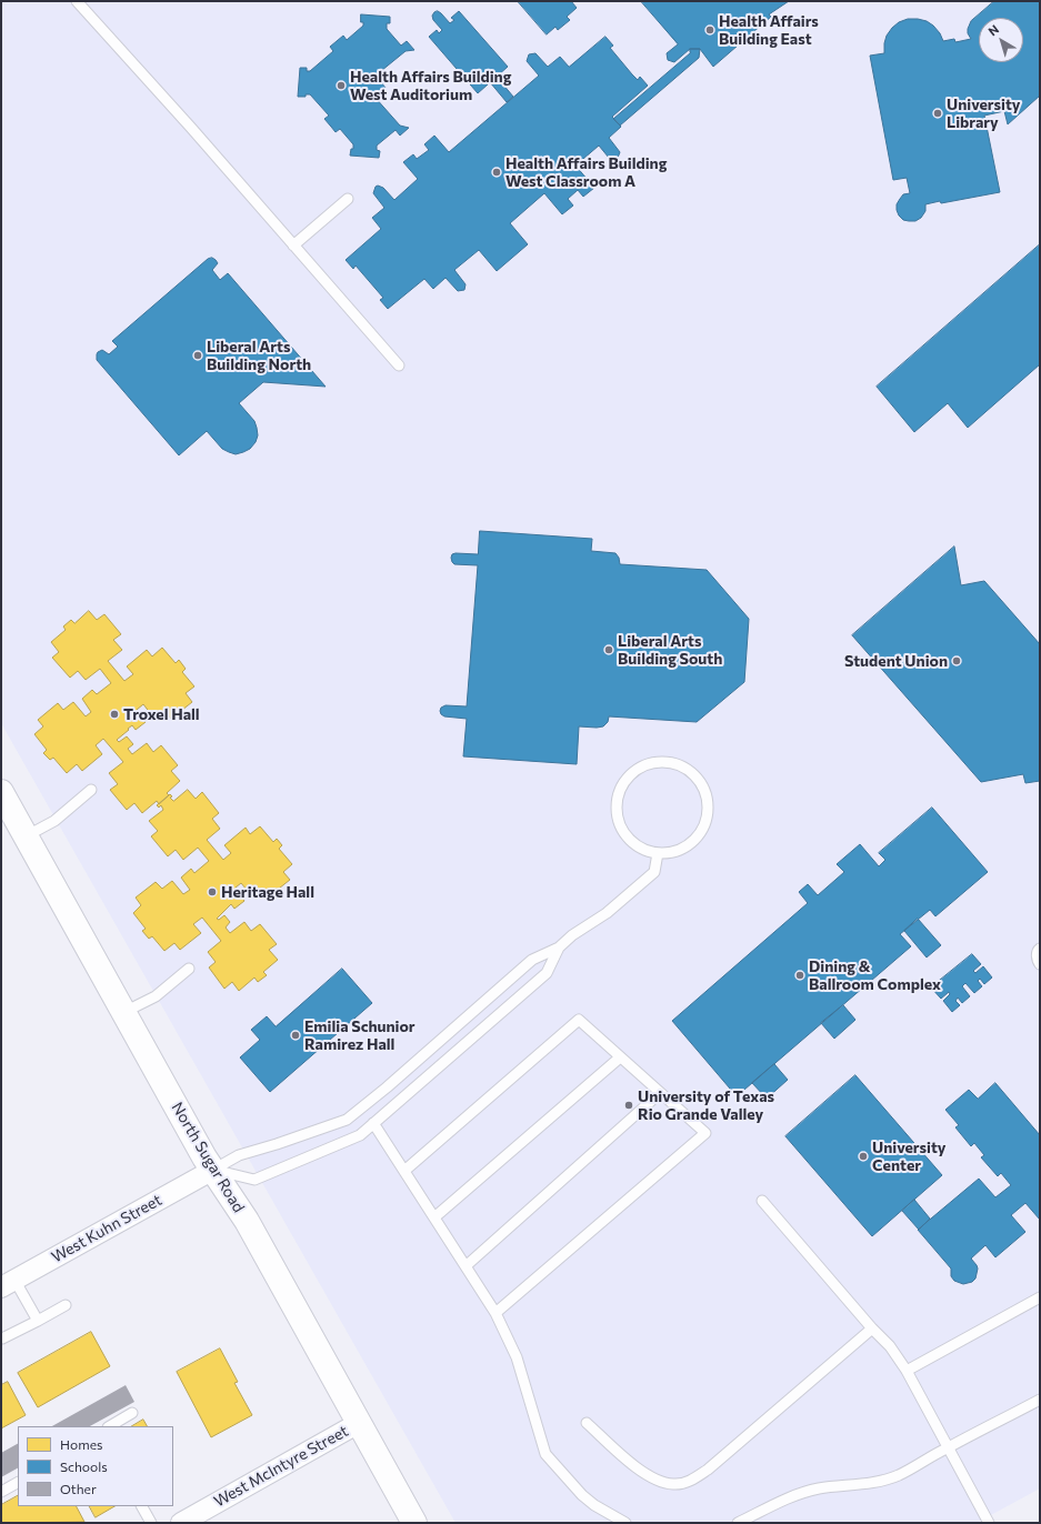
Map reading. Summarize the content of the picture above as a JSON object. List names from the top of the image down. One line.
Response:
{"streets":{"street":["North Sugar Road","West Kuhn Street","West McIntyre Street"]},"crossings":[["North Sugar Road","West Kuhn Street"],["North Sugar Road","West McIntyre Street"]],"places":["Health Affairs Building East","Health Affairs Building West Auditorium","University Library","Health Affairs Building West Classroom A","Liberal Arts Building North","Liberal Arts Building South","Student Union","Troxel Hall","Heritage Hall","Dining & Ballroom Complex","Emilia Schunior Ramirez Hall","University of Texas Rio Grande Valley","University Center"],"legend":["Homes","Schools","Other"],"north":"top left"}
